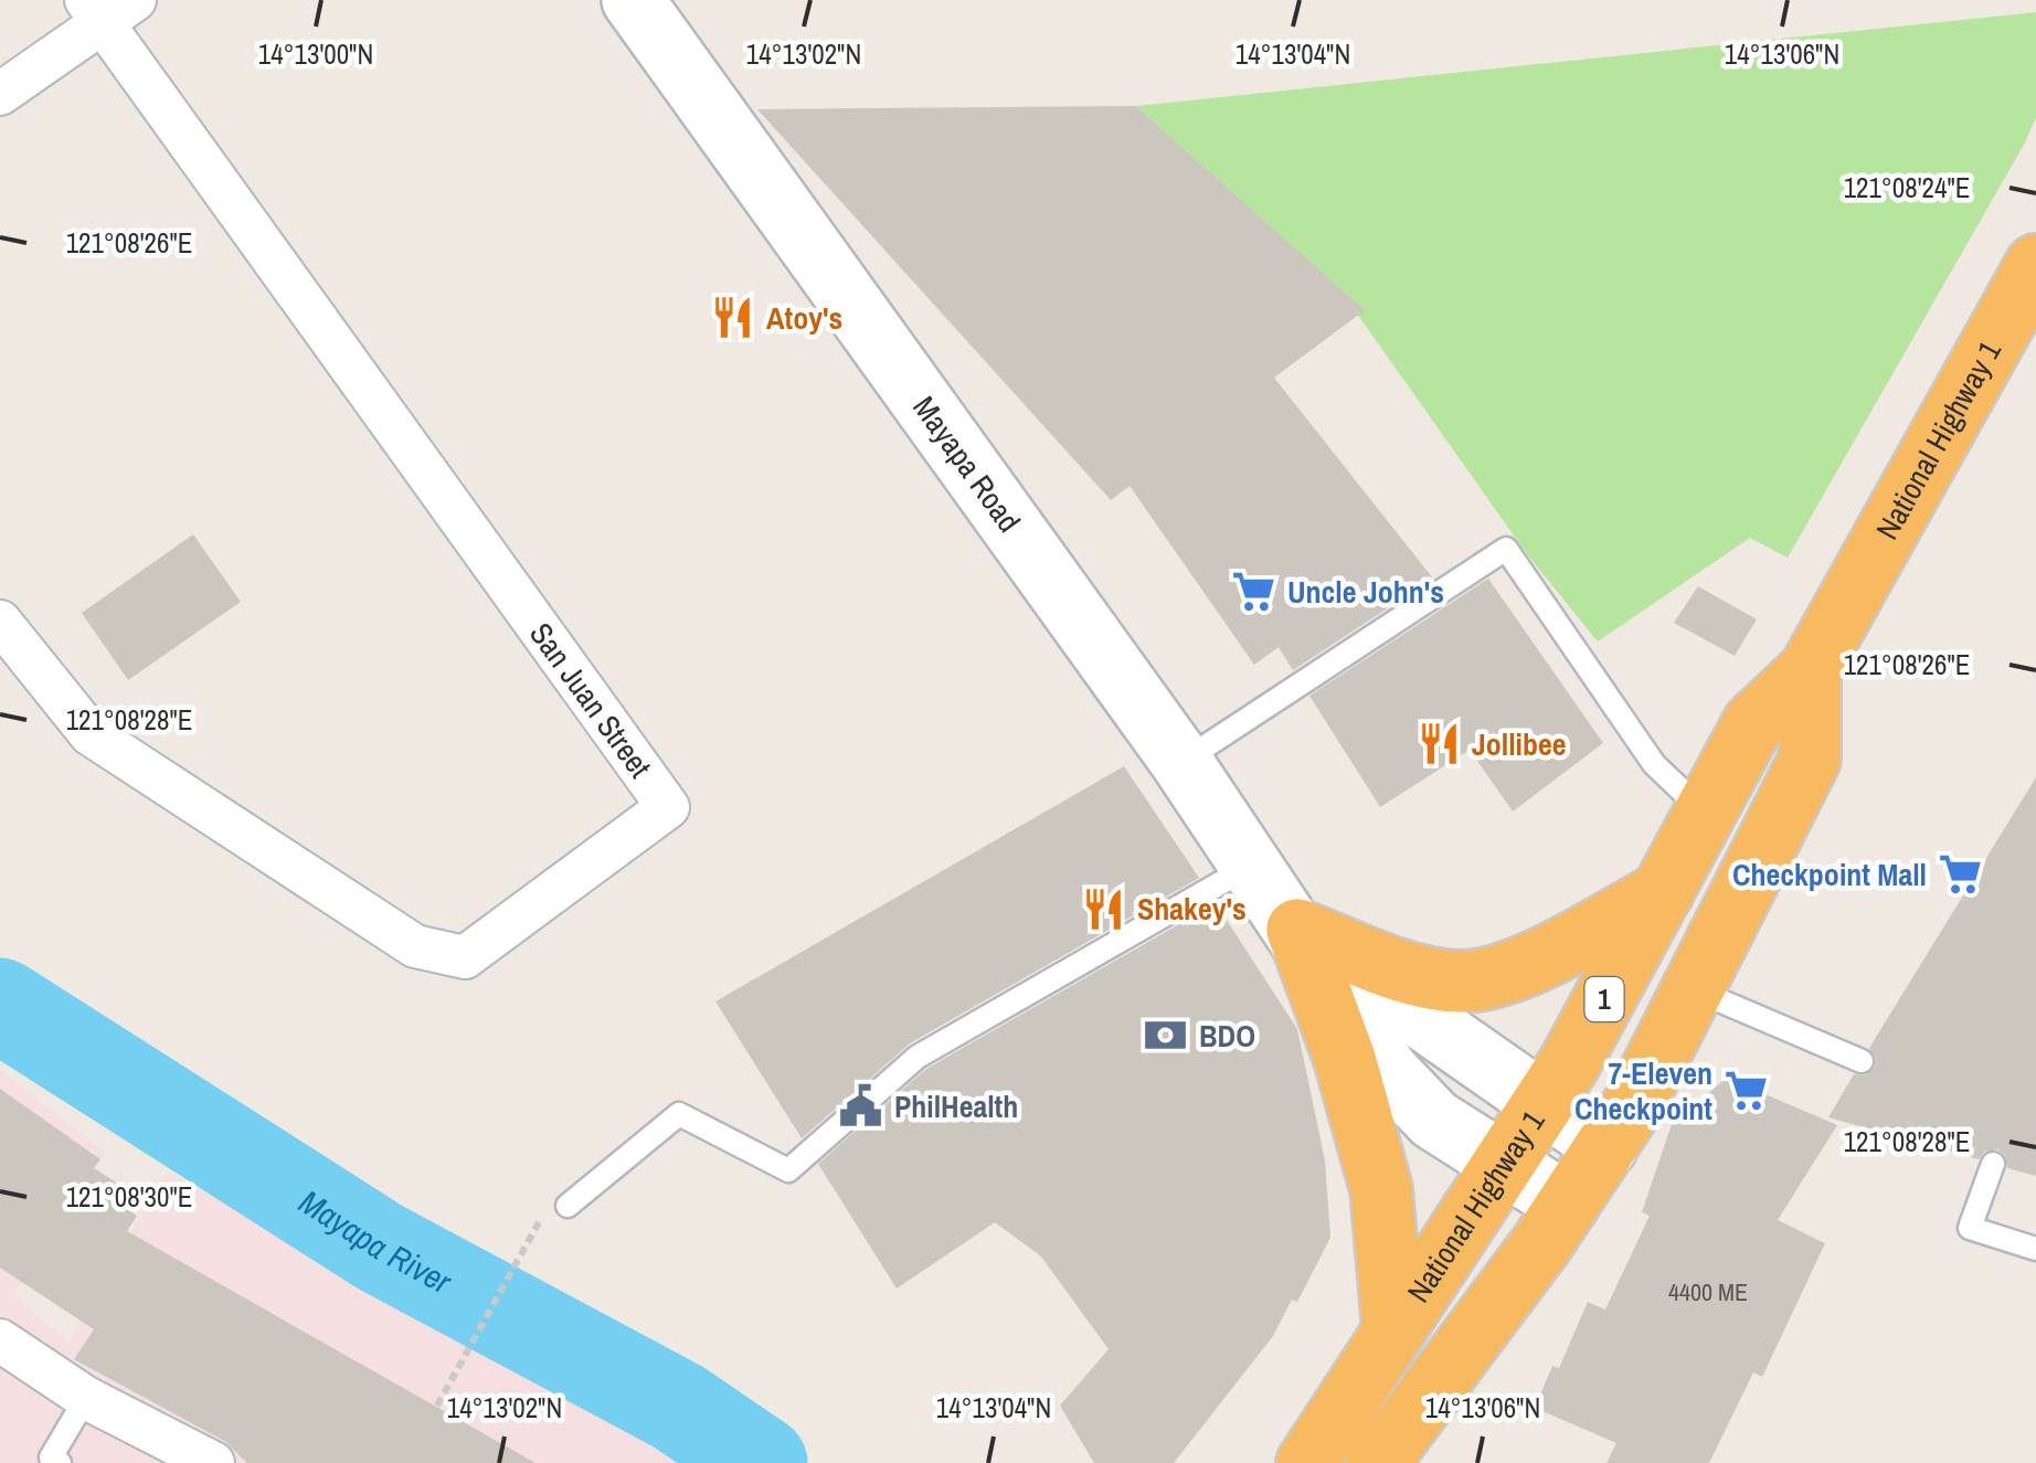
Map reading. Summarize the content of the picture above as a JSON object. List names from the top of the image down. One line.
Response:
{"streets":{"highway":["National Highway 1","1"],"main road":["Mayapa Road"],"street":["San Juan Street"]},"crossings":[["National Highway 1","Mayapa Road"]],"water":["Mayapa River"],"places":{"restaurant":["Atoy's","Jollibee","Shakey's"],"supermarket":["Uncle John's","Checkpoint Mall","7-Eleven Checkpoint"],"bank":["BDO"],"public building":["PhilHealth"]},"house_numbers":["4400 ME"],"coordinates":["14°13'00\"N","14°13'02\"N","14°13'04\"N","14°13'06\"N","121°08'24\"E","121°08'26\"E","121°08'28\"E","121°08'30\"E"]}
